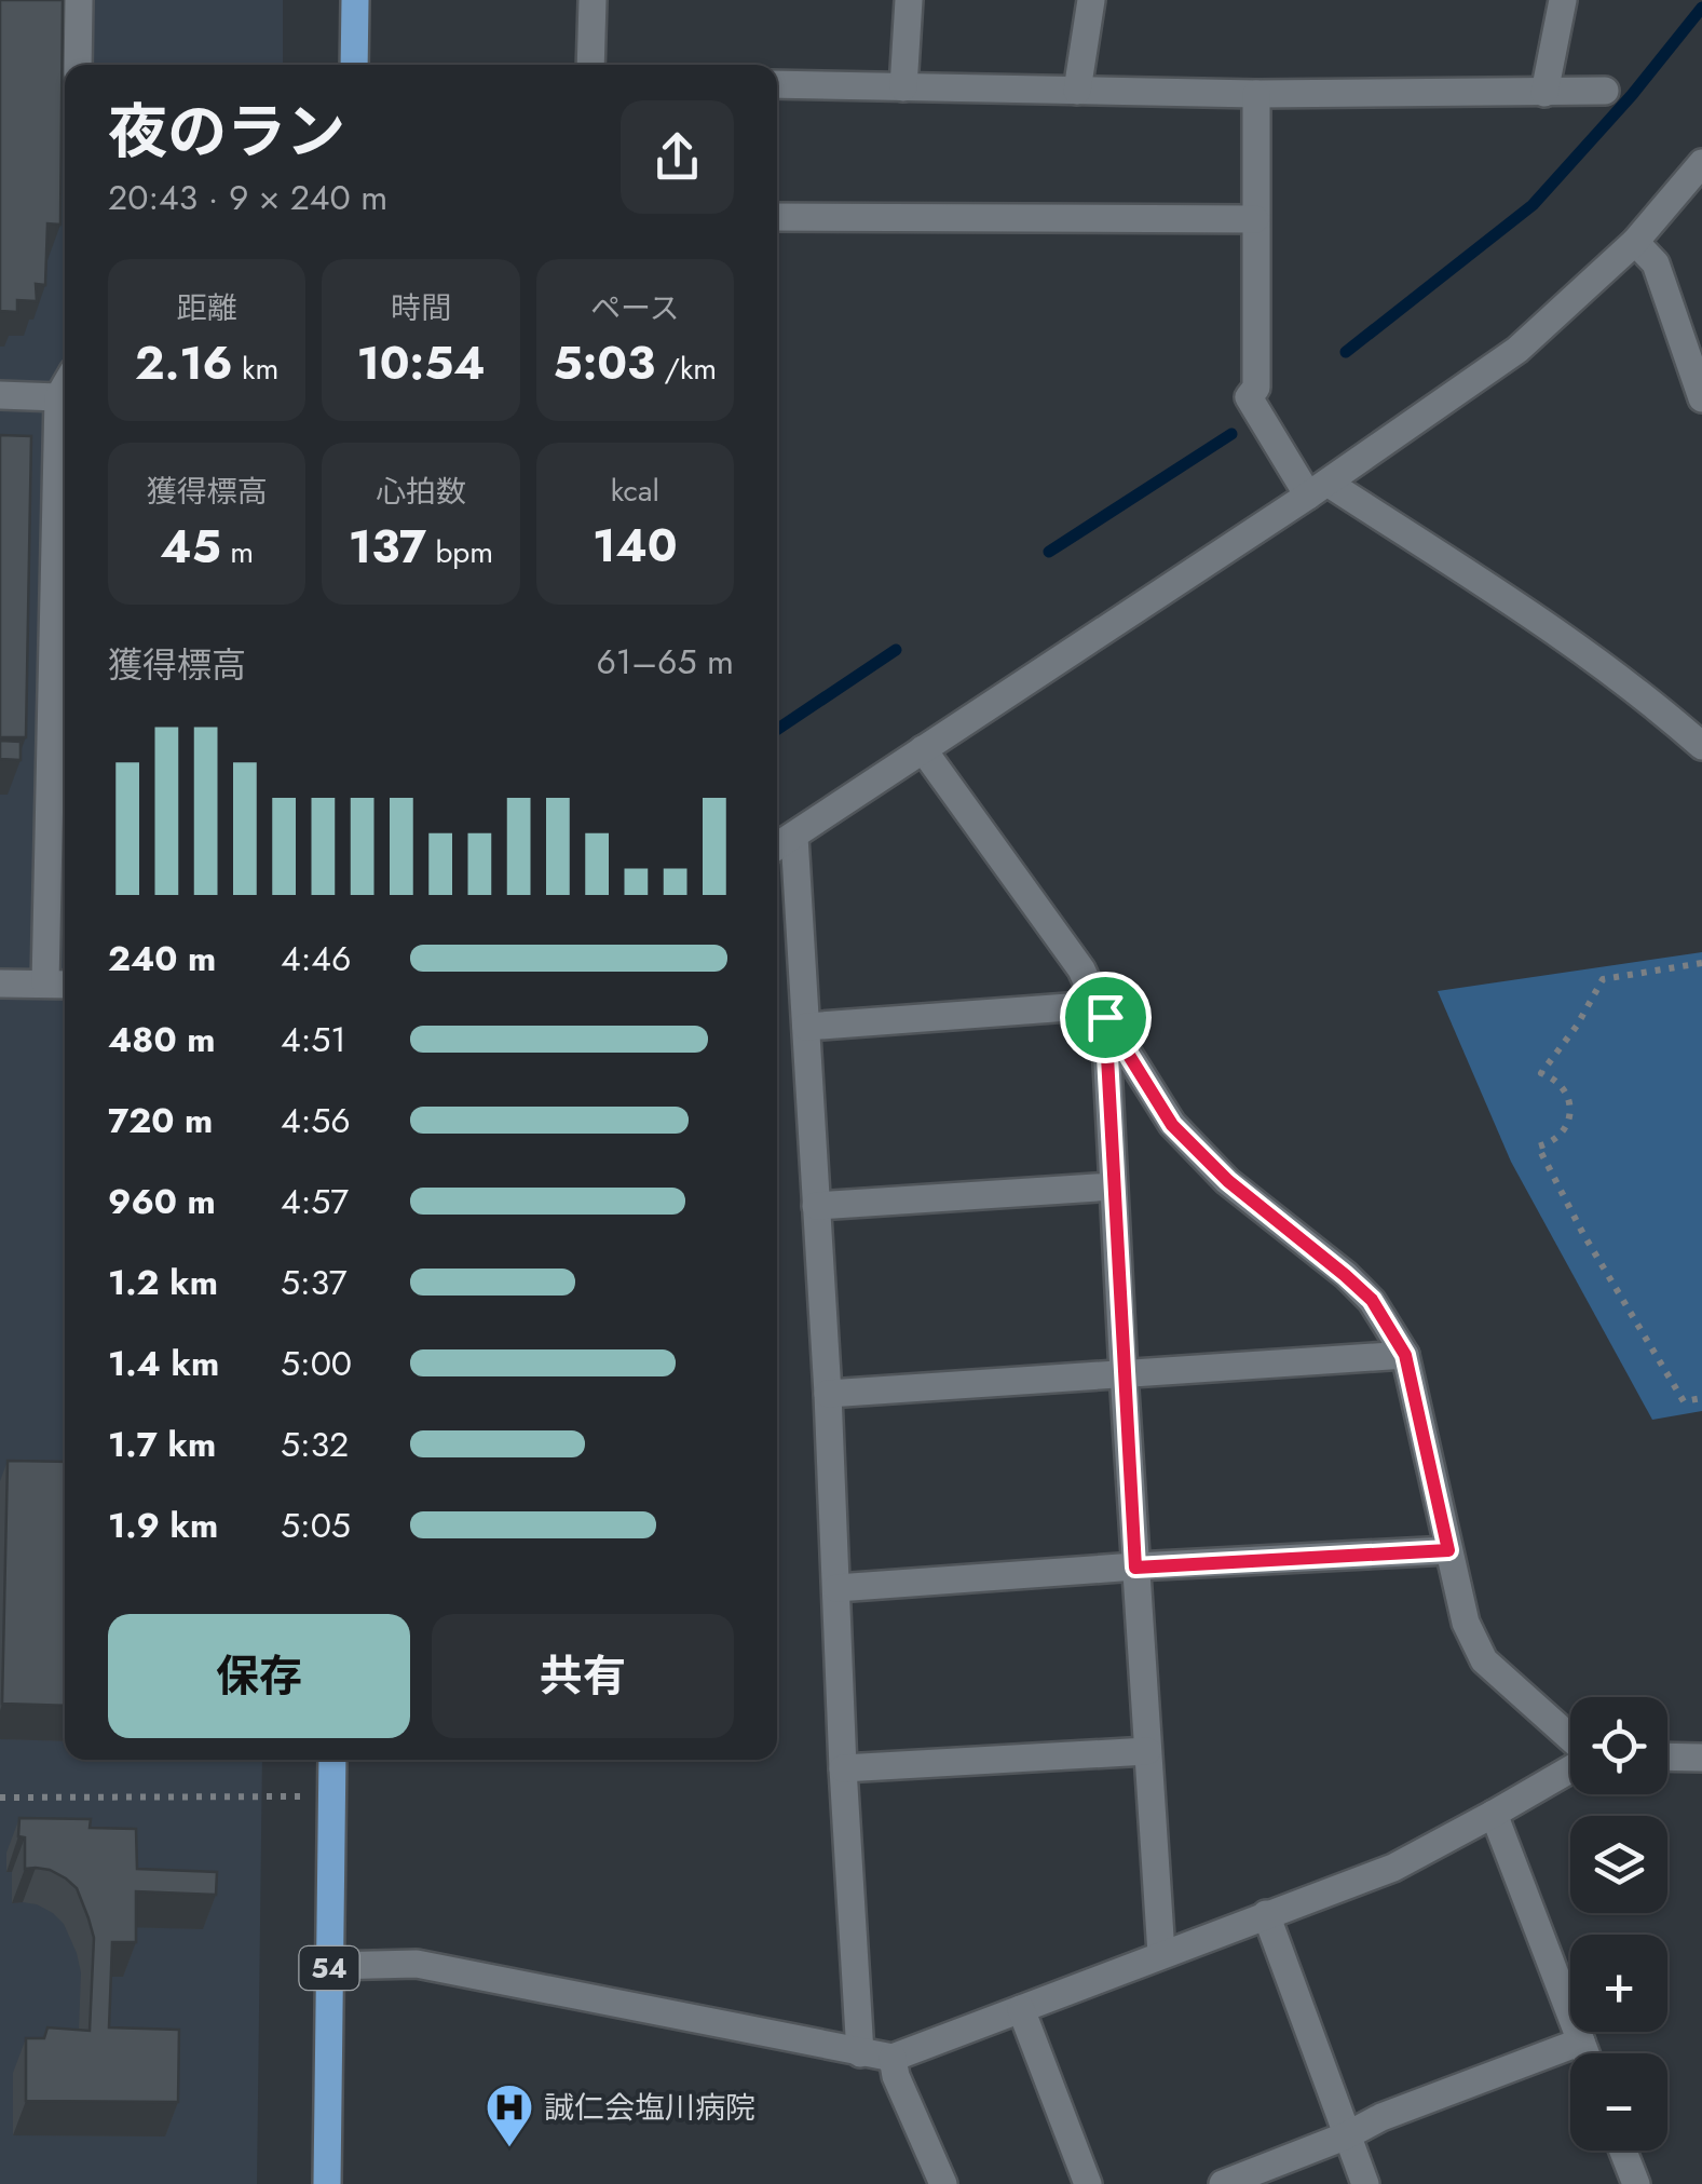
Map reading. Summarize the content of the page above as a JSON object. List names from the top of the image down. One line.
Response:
{"streets":{"main road":["54"]},"places":{"hospital":["誠仁会塩川病院"]},"page":{"heading":["夜のラン","20:43 · 9 × 240 m"],"stats":[["距離","2.16 km"],["時間","10:54"],["ペース","5:03 /km"],["獲得標高","45 m"],["心拍数","137 bpm"],["kcal","140"]],"chart":["獲得標高","61–65 m"],"list":[{"name":"240 m","note":"4:46"},{"name":"480 m","note":"4:51"},{"name":"720 m","note":"4:56"},{"name":"960 m","note":"4:57"},{"name":"1.2 km","note":"5:37"},{"name":"1.4 km","note":"5:00"},{"name":"1.7 km","note":"5:32"},{"name":"1.9 km","note":"5:05"}],"buttons":["保存","共有"],"map_buttons":["+","−"]}}
